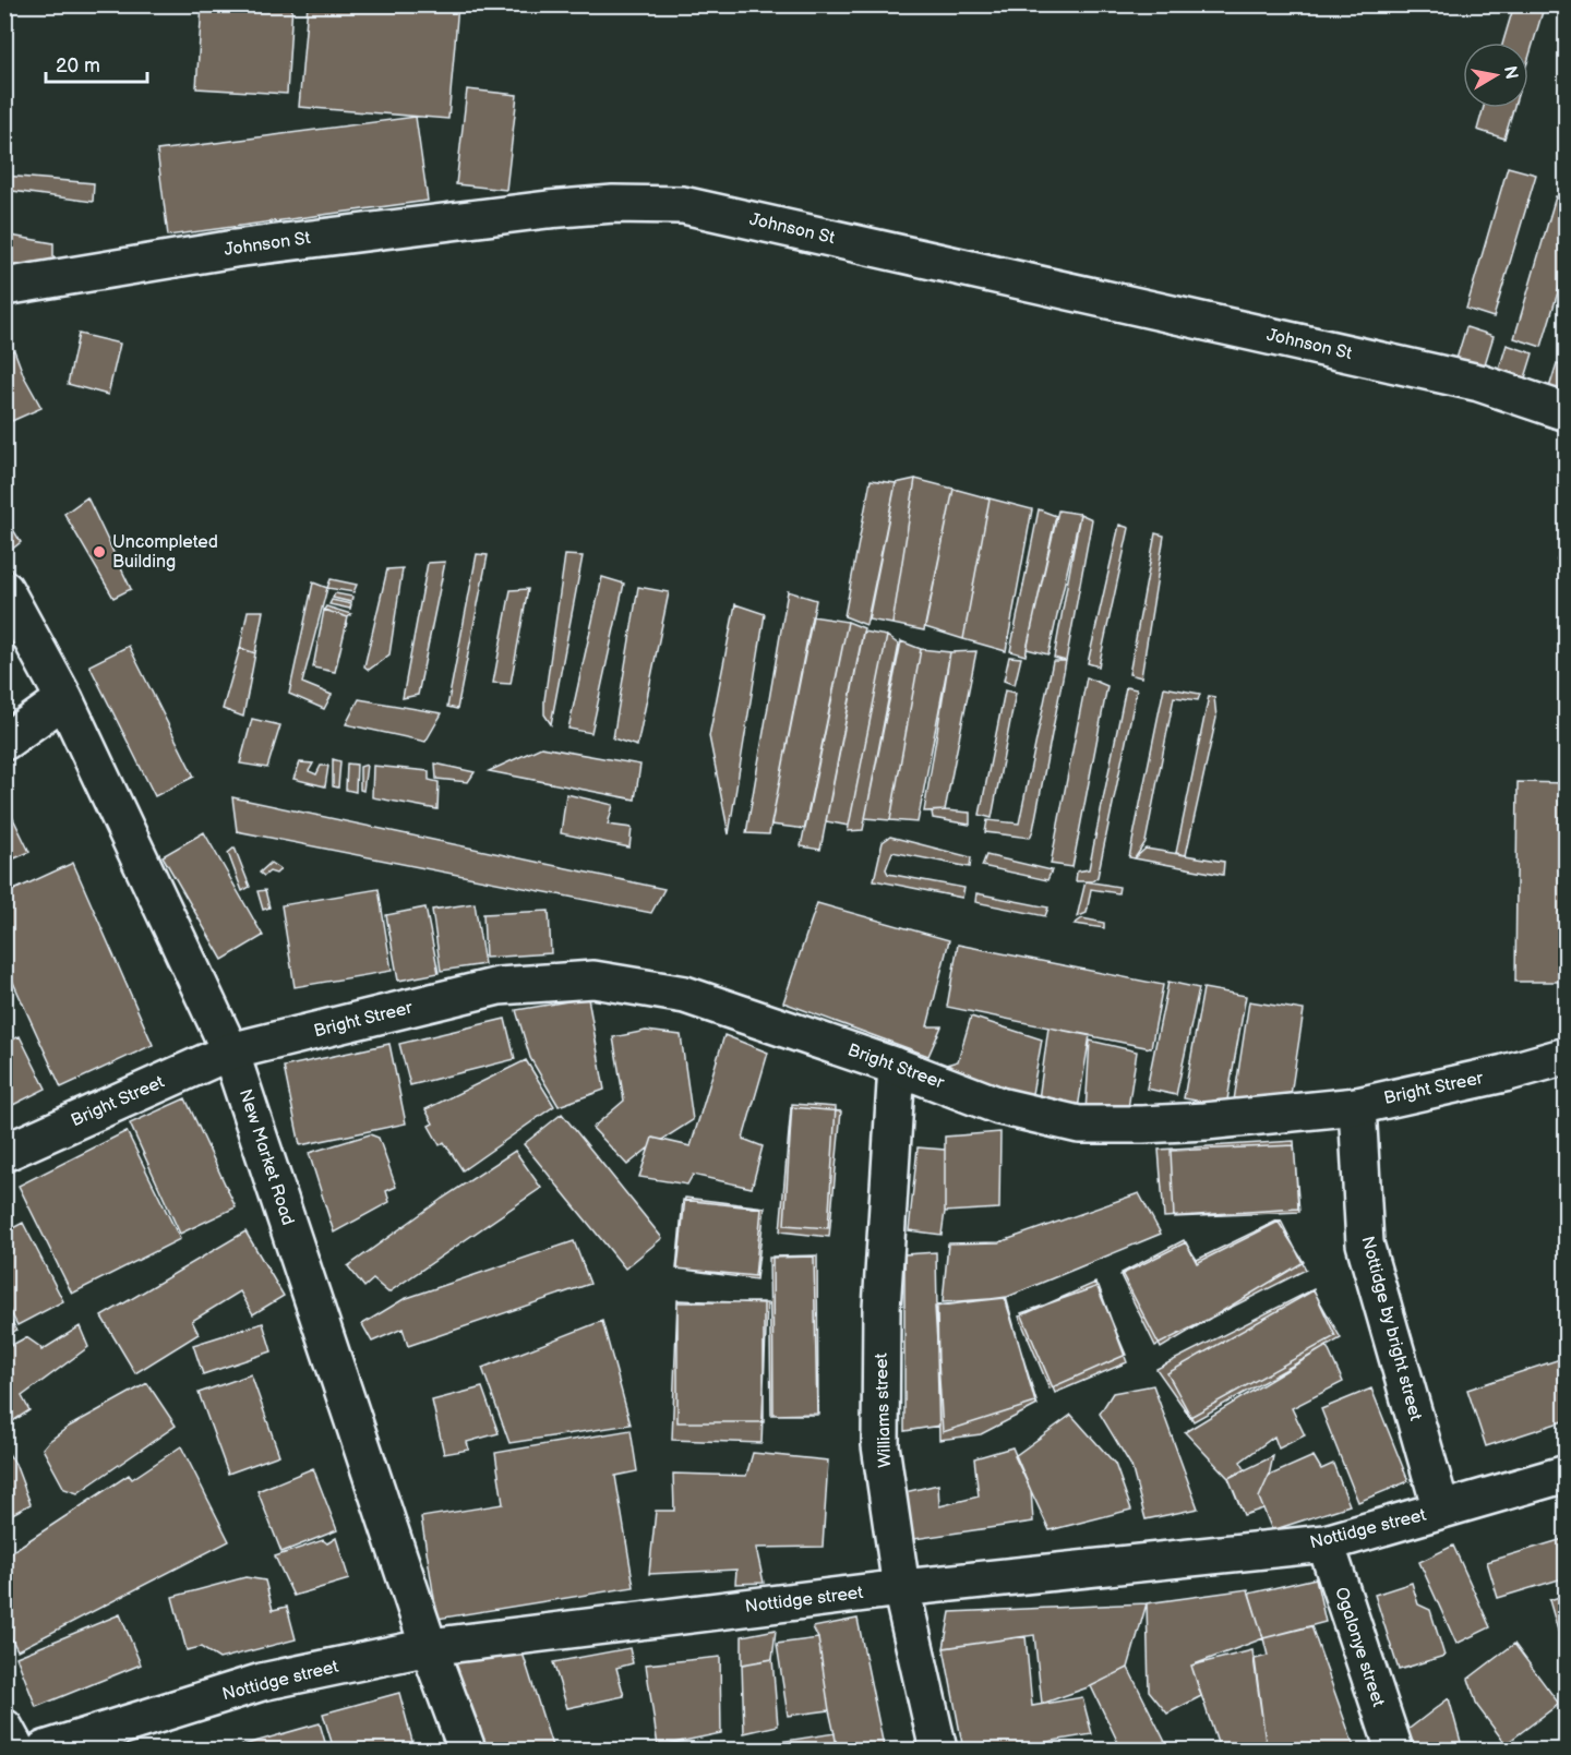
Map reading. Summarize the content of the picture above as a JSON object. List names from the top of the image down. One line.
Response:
{"streets":{"street":["Johnson St","Bright Streer","Bright Street","New Market Road","Nottidge by bright street","Williams street","Nottidge street","Ogalonye street"]},"crossings":[["Bright Streer","Bright Street"],["Bright Streer","New Market Road"],["Bright Streer","Nottidge by bright street"],["Bright Streer","Williams street"],["Bright Street","New Market Road"],["New Market Road","Nottidge street"],["Nottidge by bright street","Nottidge street"],["Williams street","Nottidge street"],["Nottidge street","Ogalonye street"]],"places":["Uncompleted Building"],"scale_bar":"20 m","north":"right"}
